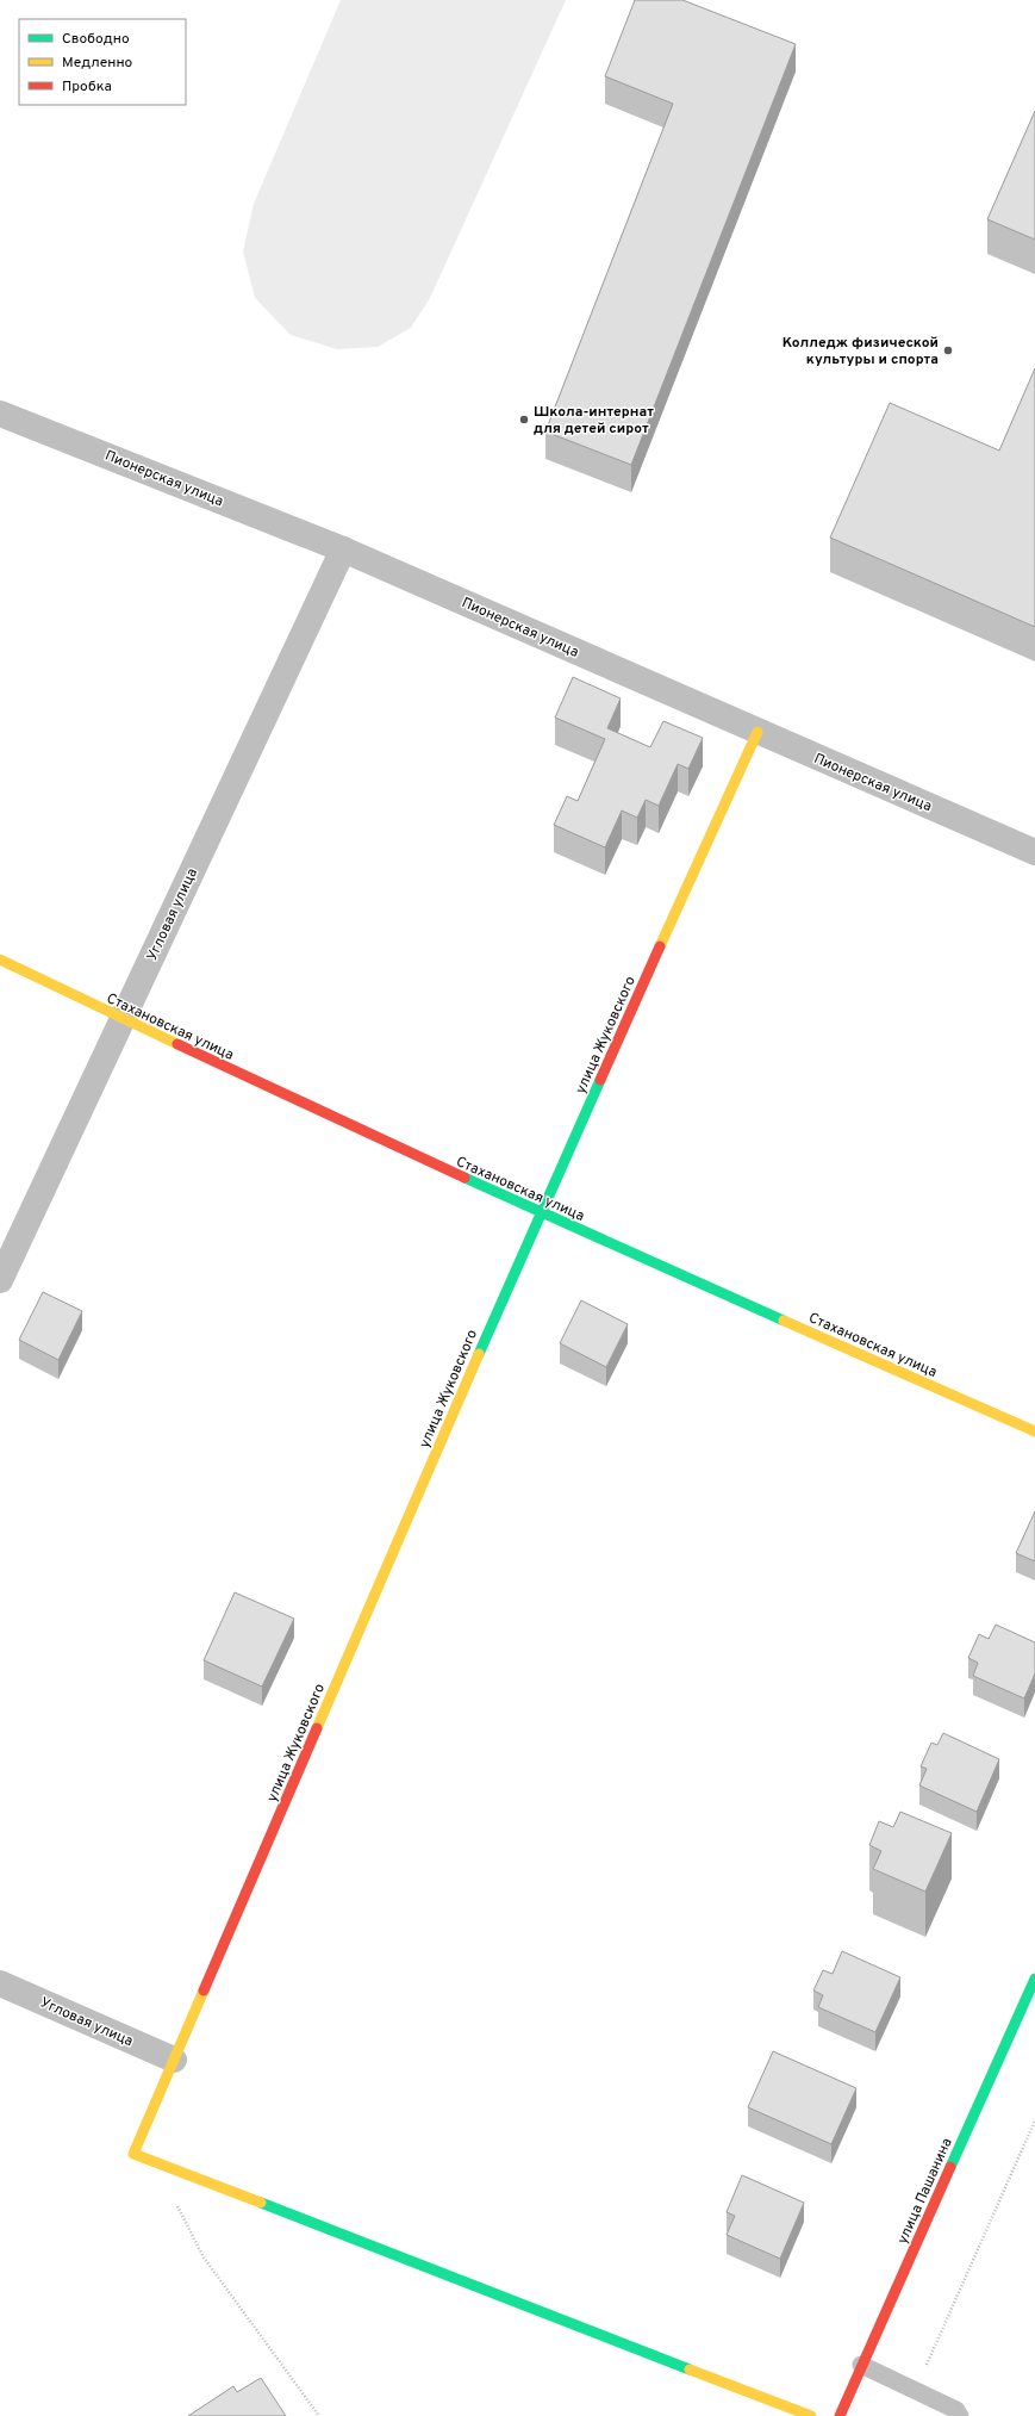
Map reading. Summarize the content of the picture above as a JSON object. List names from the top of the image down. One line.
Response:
{"streets":{"street":["Пионерская улица","Угловая улица","Стахановская улица","улица Жуковского","улица Пашанина"]},"crossings":[["Пионерская улица","Угловая улица"],["Пионерская улица","улица Жуковского"],["Угловая улица","Стахановская улица"],["Угловая улица","улица Жуковского"],["Стахановская улица","улица Жуковского"]],"places":["Колледж физической культуры и спорта","Школа-интернат для детей сирот"],"legend":["Свободно","Медленно","Пробка"]}
